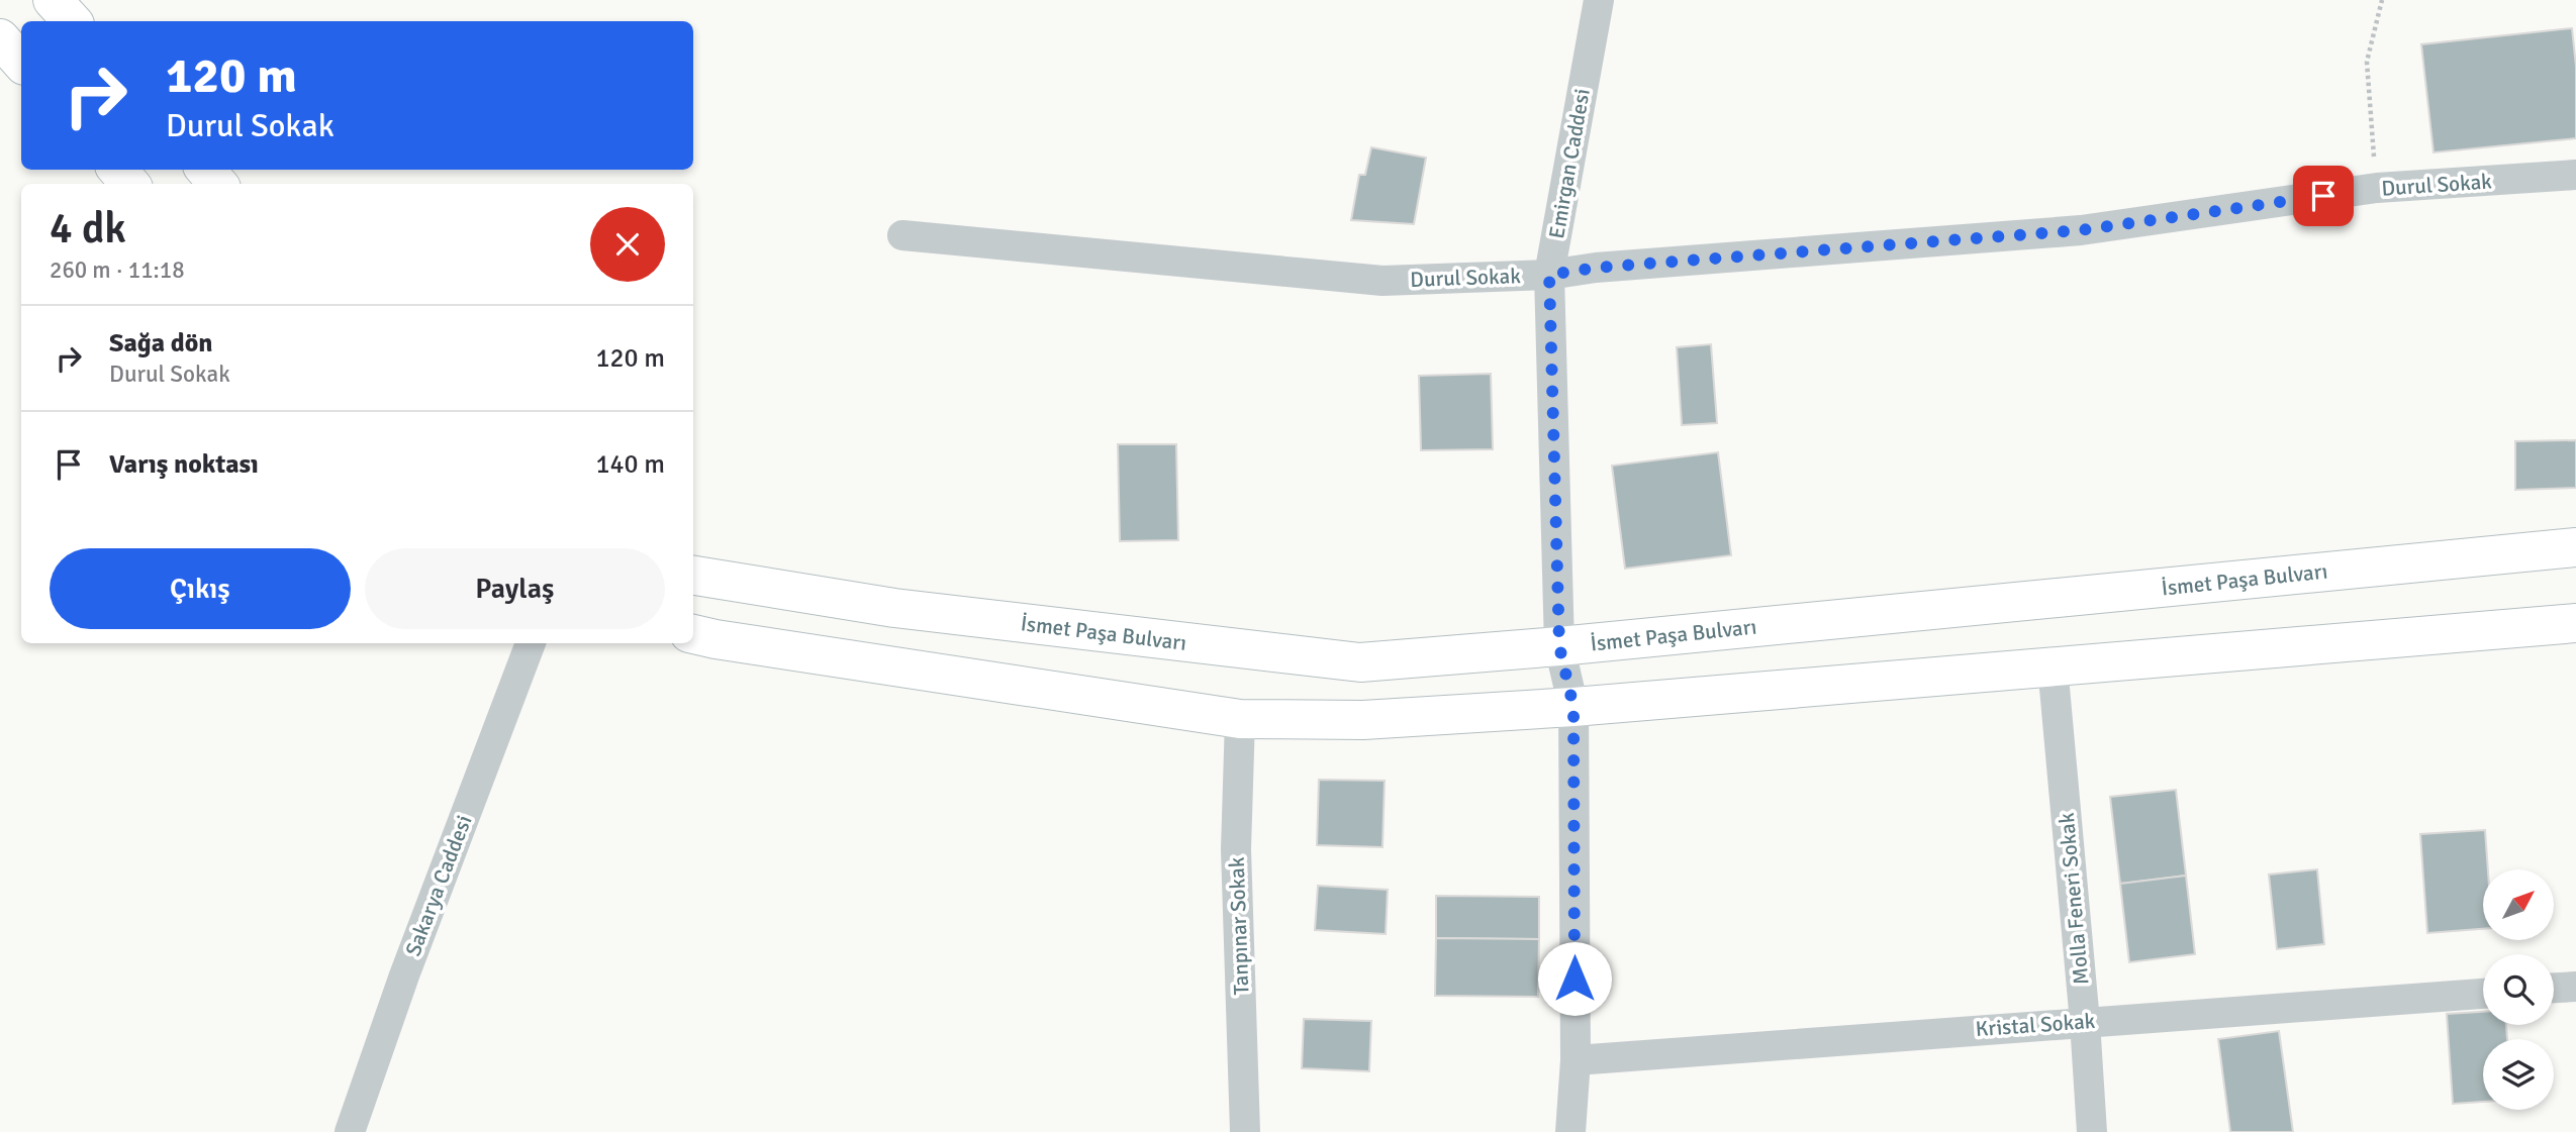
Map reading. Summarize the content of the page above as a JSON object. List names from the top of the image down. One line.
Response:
{"streets":{"street":["Emirgan Caddesi","Durul Sokak","İsmet Paşa Bulvarı","Sakarya Caddesi","Molla Feneri Sokak","Tanpınar Sokak","Kristal Sokak"]},"crossings":[["Emirgan Caddesi","Durul Sokak"],["Emirgan Caddesi","İsmet Paşa Bulvarı"],["Emirgan Caddesi","Kristal Sokak"],["Molla Feneri Sokak","Kristal Sokak"]],"north":"top right","page":{"turn":["120 m","Durul Sokak"],"heading":["4 dk","260 m · 11:18"],"list":[{"name":"Sağa dön","note":"Durul Sokak","value":"120 m"},{"name":"Varış noktası","value":"140 m"}],"buttons":["Çıkış","Paylaş"]}}
